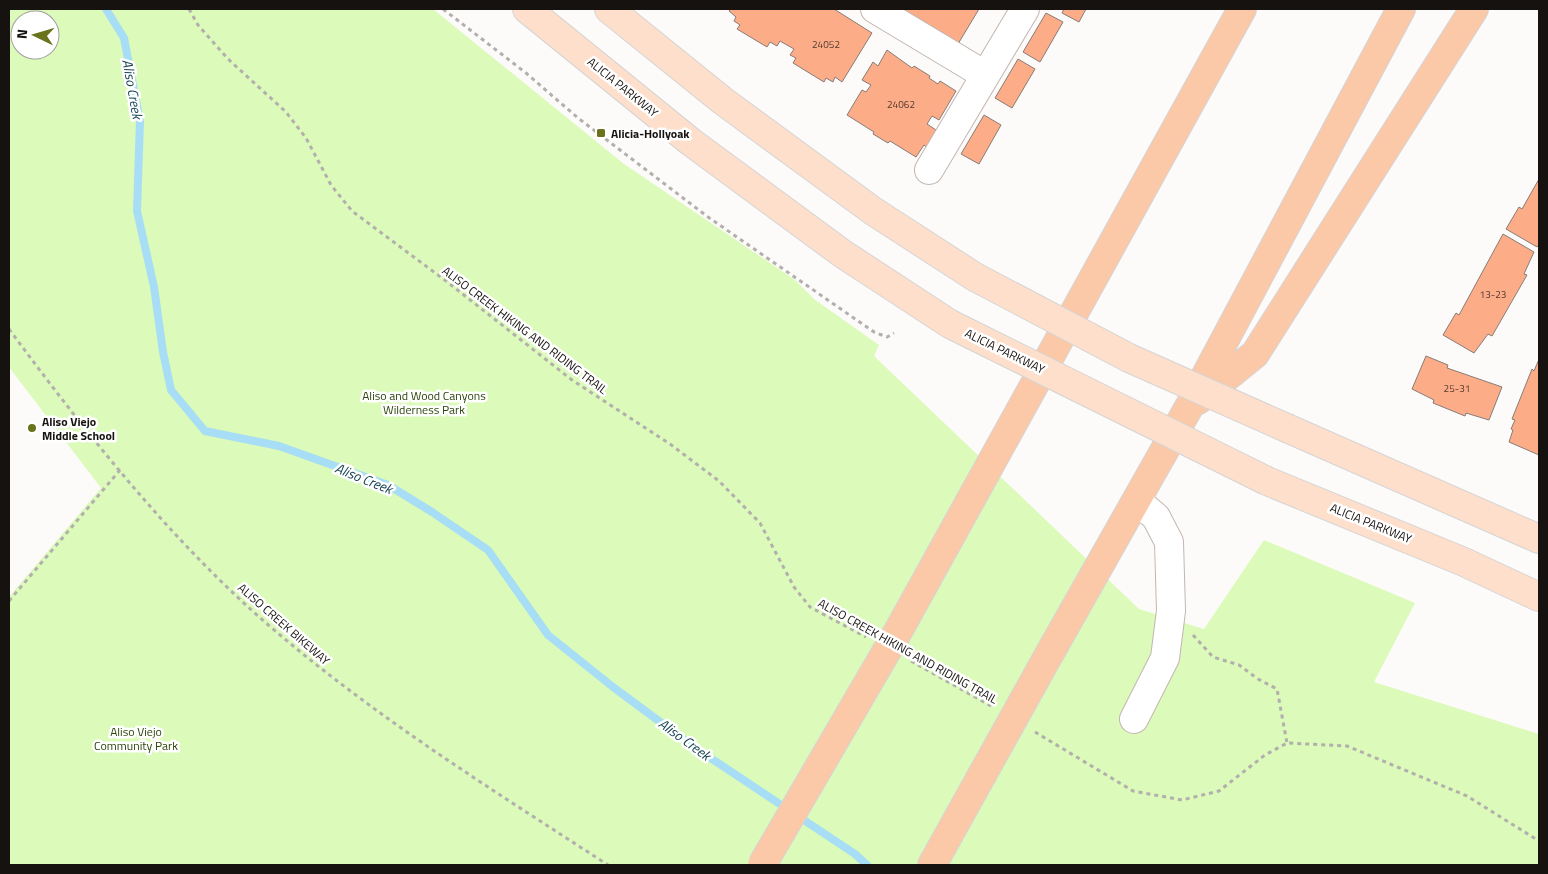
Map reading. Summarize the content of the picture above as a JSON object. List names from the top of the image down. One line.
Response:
{"streets":{"main road":["ALICIA PARKWAY"],"path":["ALISO CREEK HIKING AND RIDING TRAIL","ALISO CREEK BIKEWAY"]},"water":["Aliso Creek"],"parks":["Aliso and Wood Canyons Wilderness Park","Aliso Viejo Community Park"],"places":{"transit":["Alicia-Hollyoak"],"other":["Aliso Viejo Middle School"]},"house_numbers":["24052","24062","13-23","25-31"],"north":"left"}
